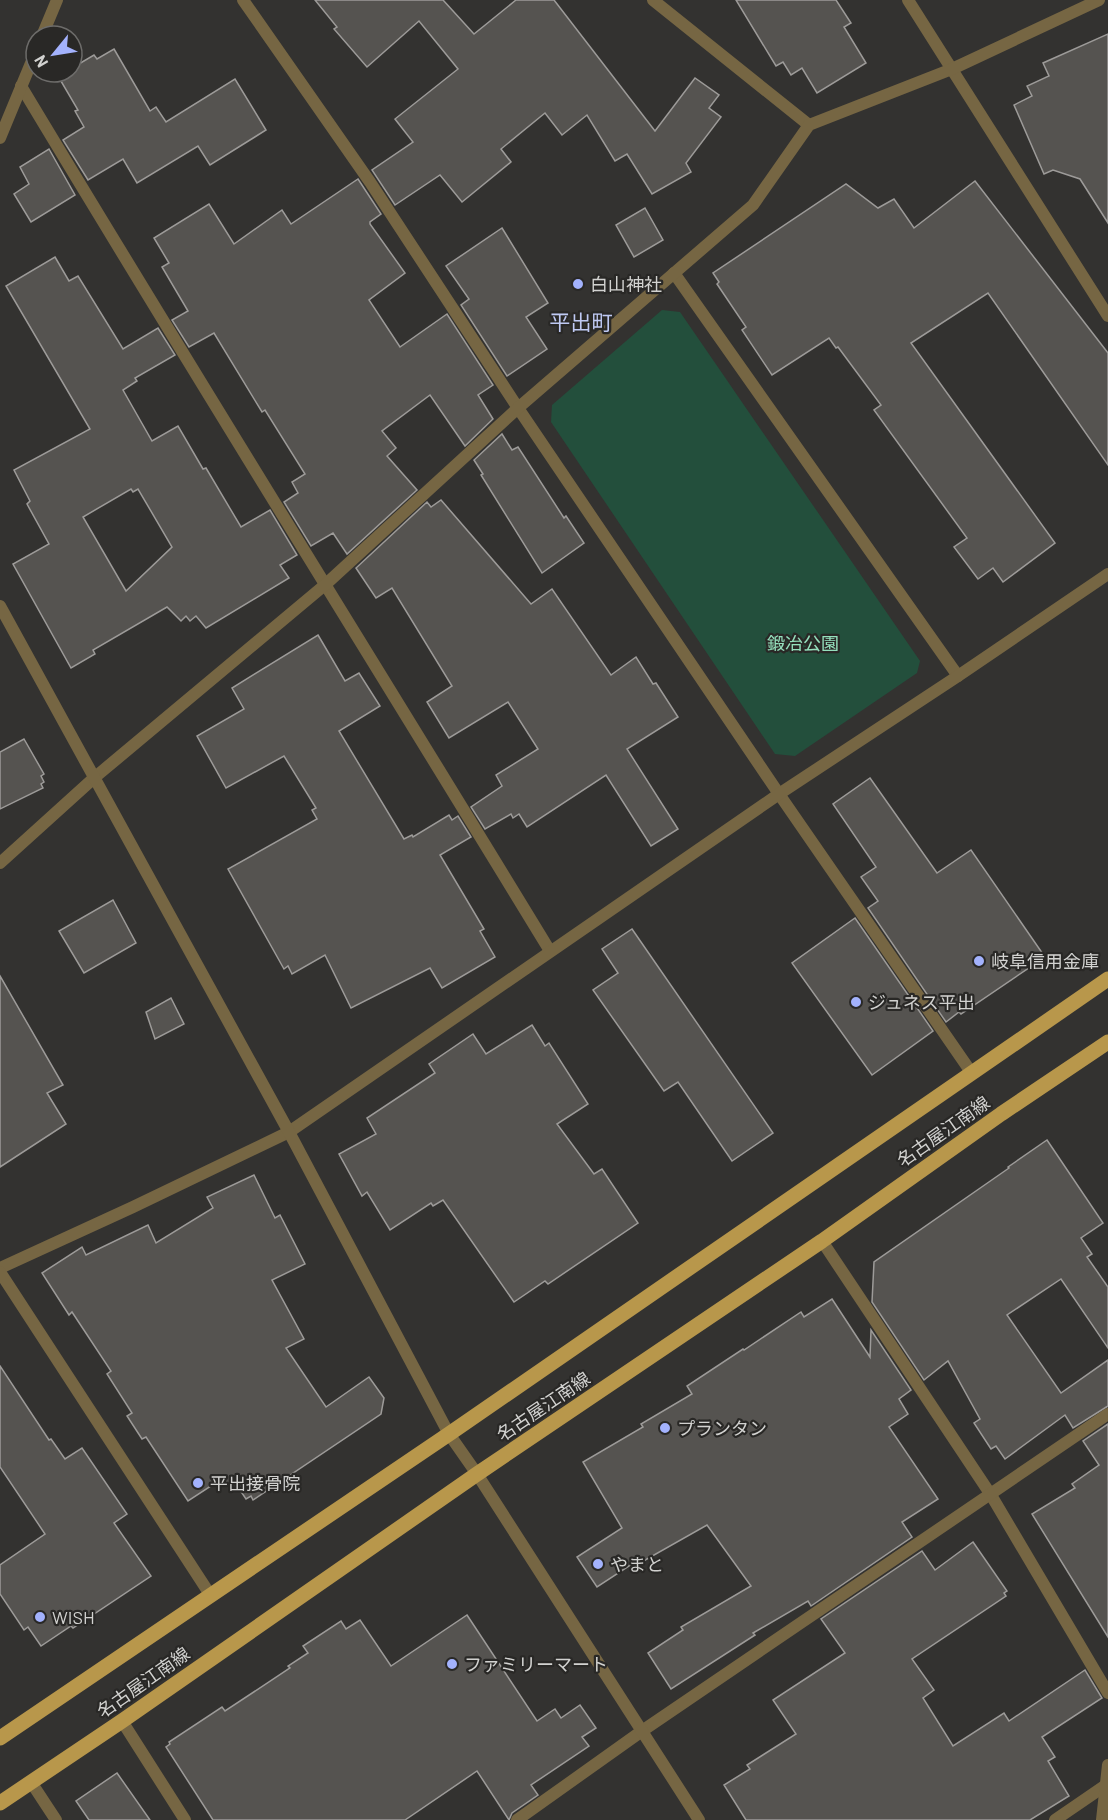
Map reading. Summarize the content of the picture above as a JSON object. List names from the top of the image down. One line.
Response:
{"streets":{"main road":["名古屋江南線"]},"districts":["平出町"],"parks":["鍛冶公園"],"places":["白山神社","岐阜信用金庫","ジュネス平出","プランタン","平出接骨院","やまと","WISH","ファミリーマート"],"north":"bottom left"}
